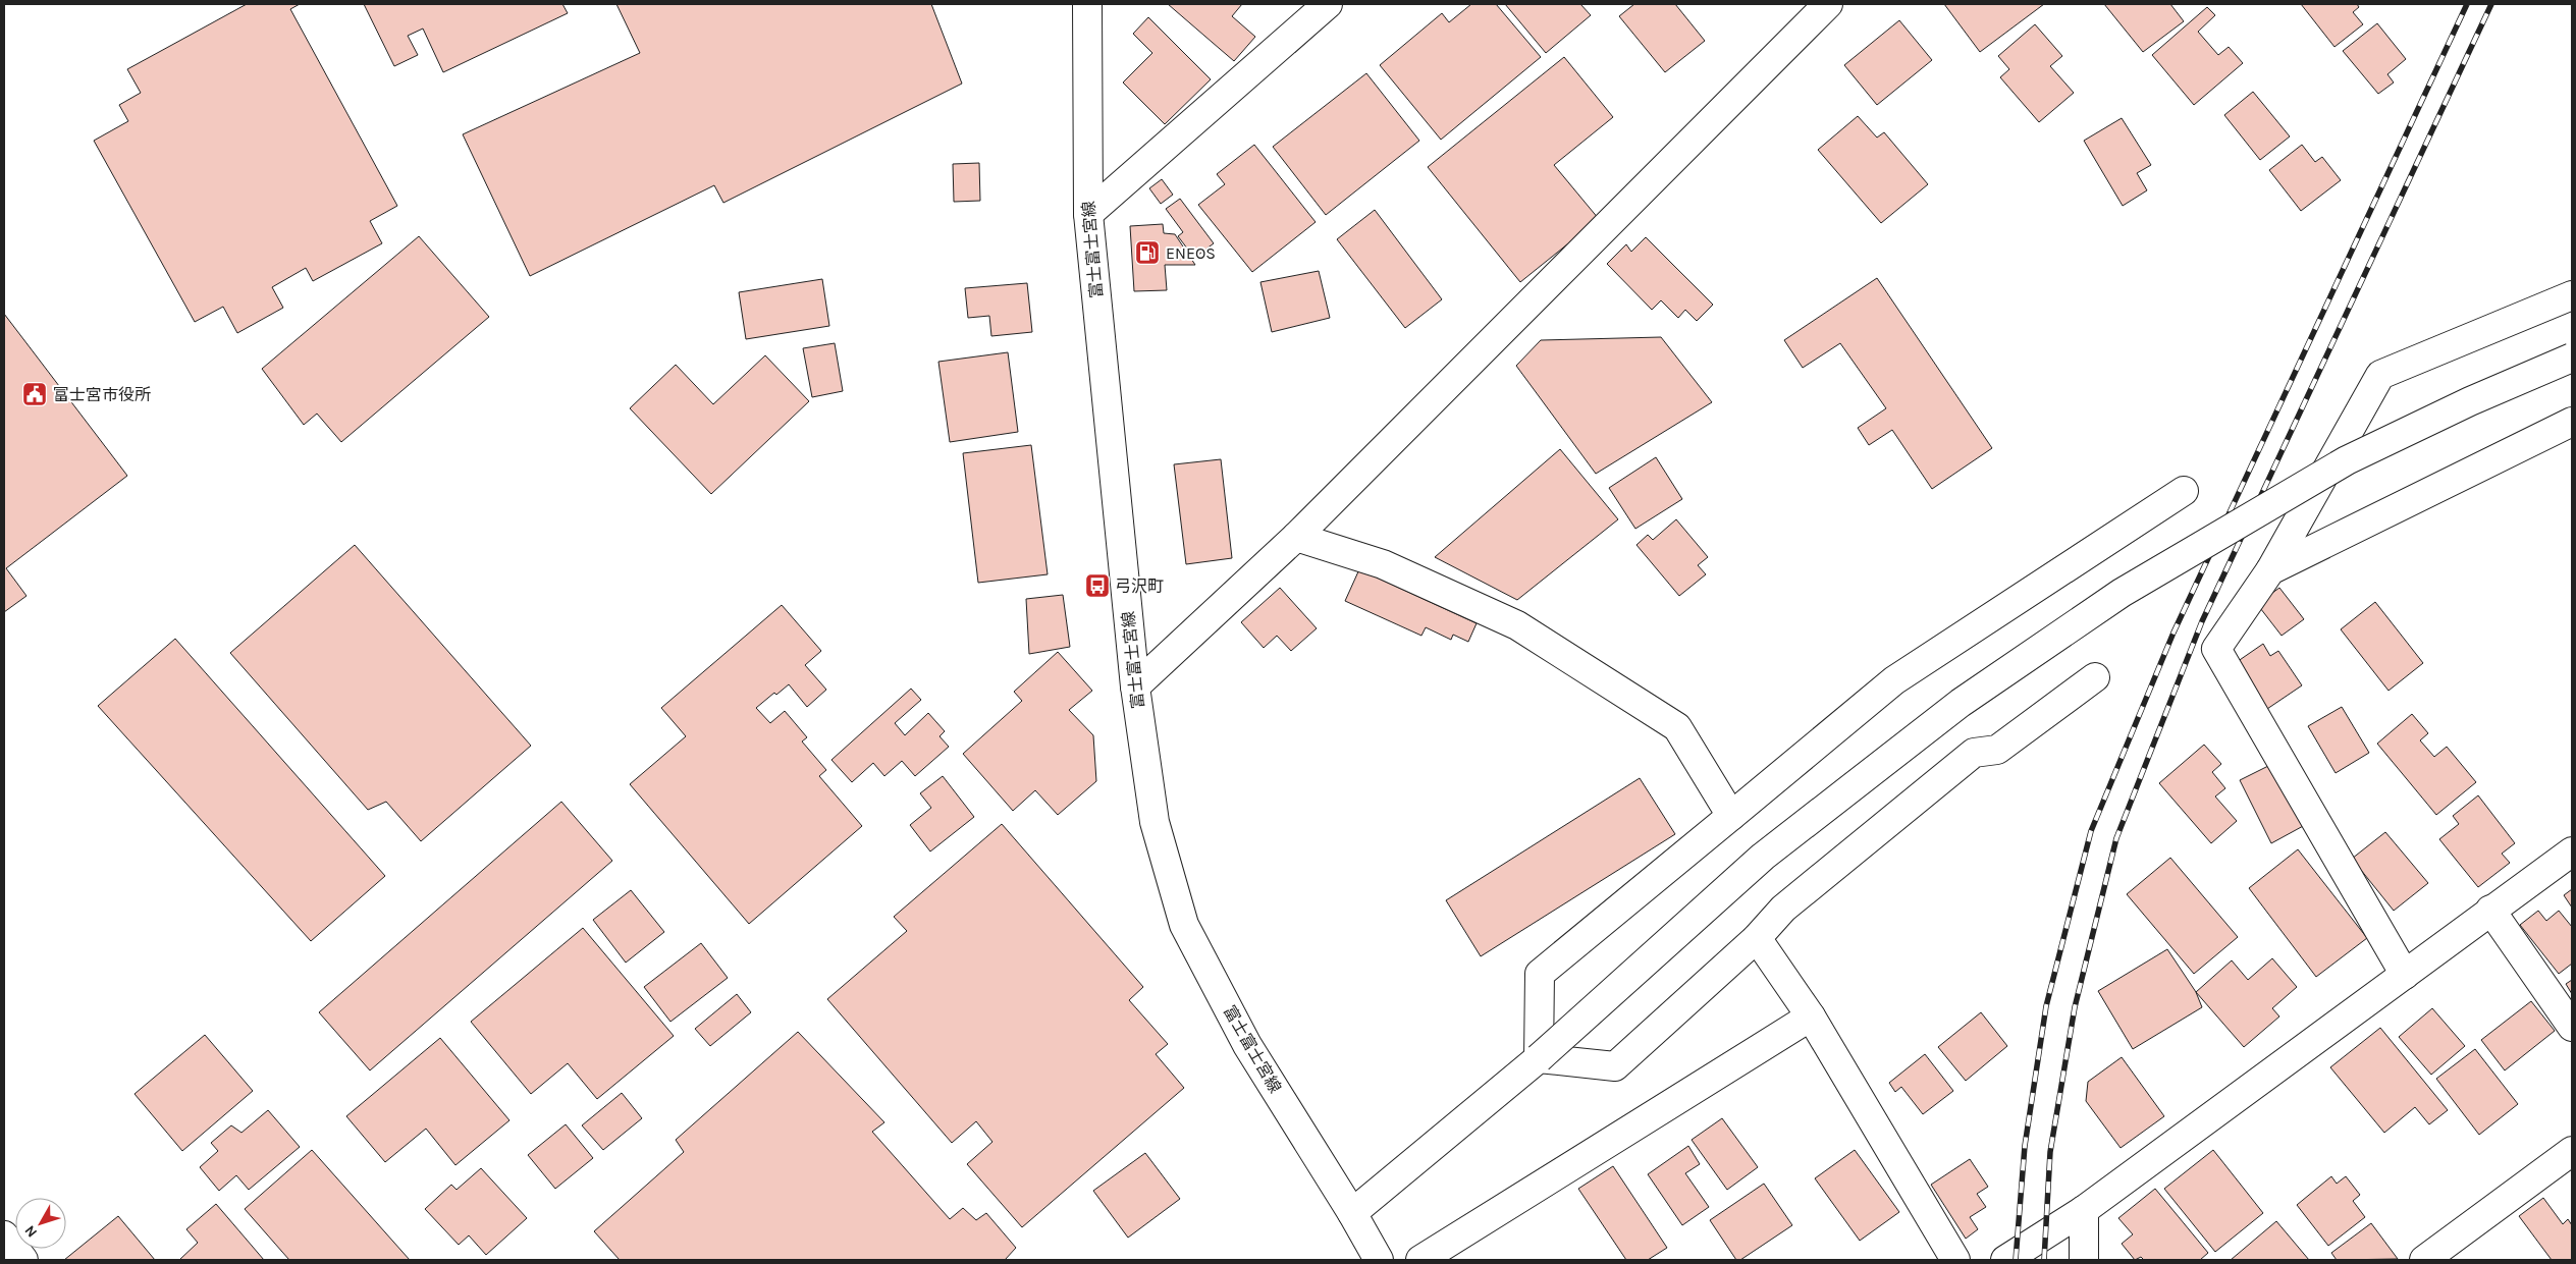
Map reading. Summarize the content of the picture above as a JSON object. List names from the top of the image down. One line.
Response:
{"streets":{"street":["富士富士宮線"]},"places":{"fuel station":["ENEOS"],"public building":["富士宮市役所"],"bus stop":["弓沢町"]},"north":"bottom left"}
